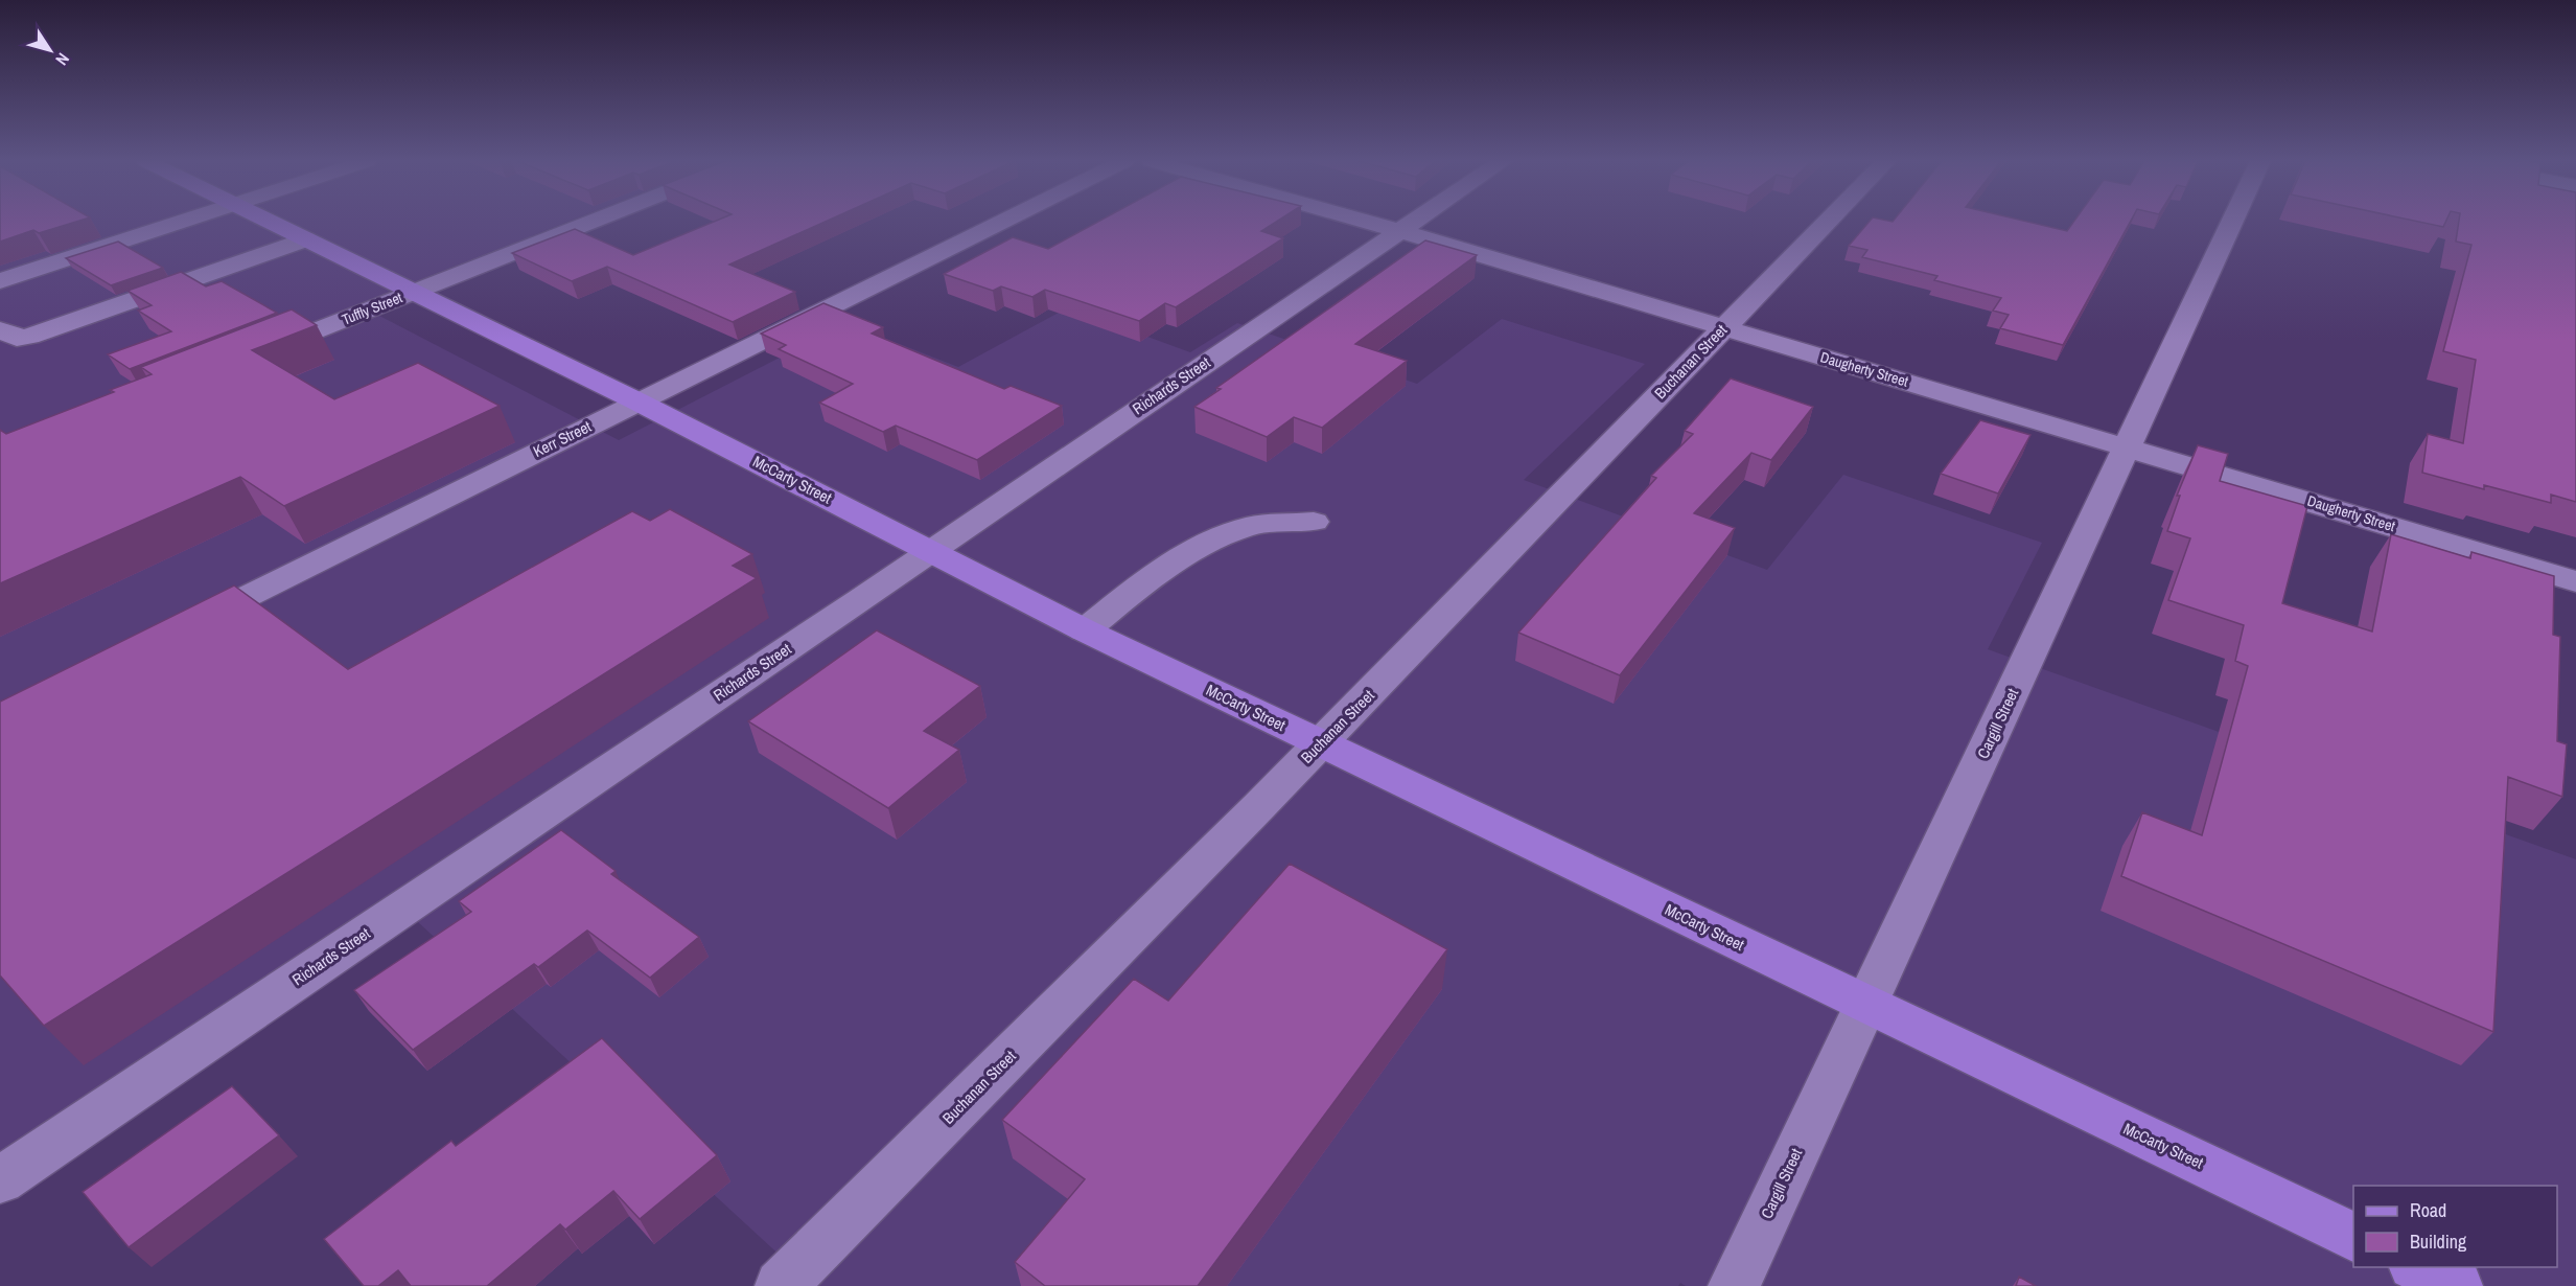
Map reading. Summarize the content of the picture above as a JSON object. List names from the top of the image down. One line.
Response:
{"streets":{"main road":["McCarty Street"],"street":["Tuffly Street","Buchanan Street","Daugherty Street","Richards Street","Kerr Street","Cargill Street"]},"crossings":[["Tuffly Street","McCarty Street"],["Buchanan Street","Daugherty Street"],["Buchanan Street","McCarty Street"],["Daugherty Street","Richards Street"],["Daugherty Street","Cargill Street"],["Richards Street","McCarty Street"],["Kerr Street","McCarty Street"],["McCarty Street","Cargill Street"]],"legend":["Road","Building"],"north":"bottom right"}
